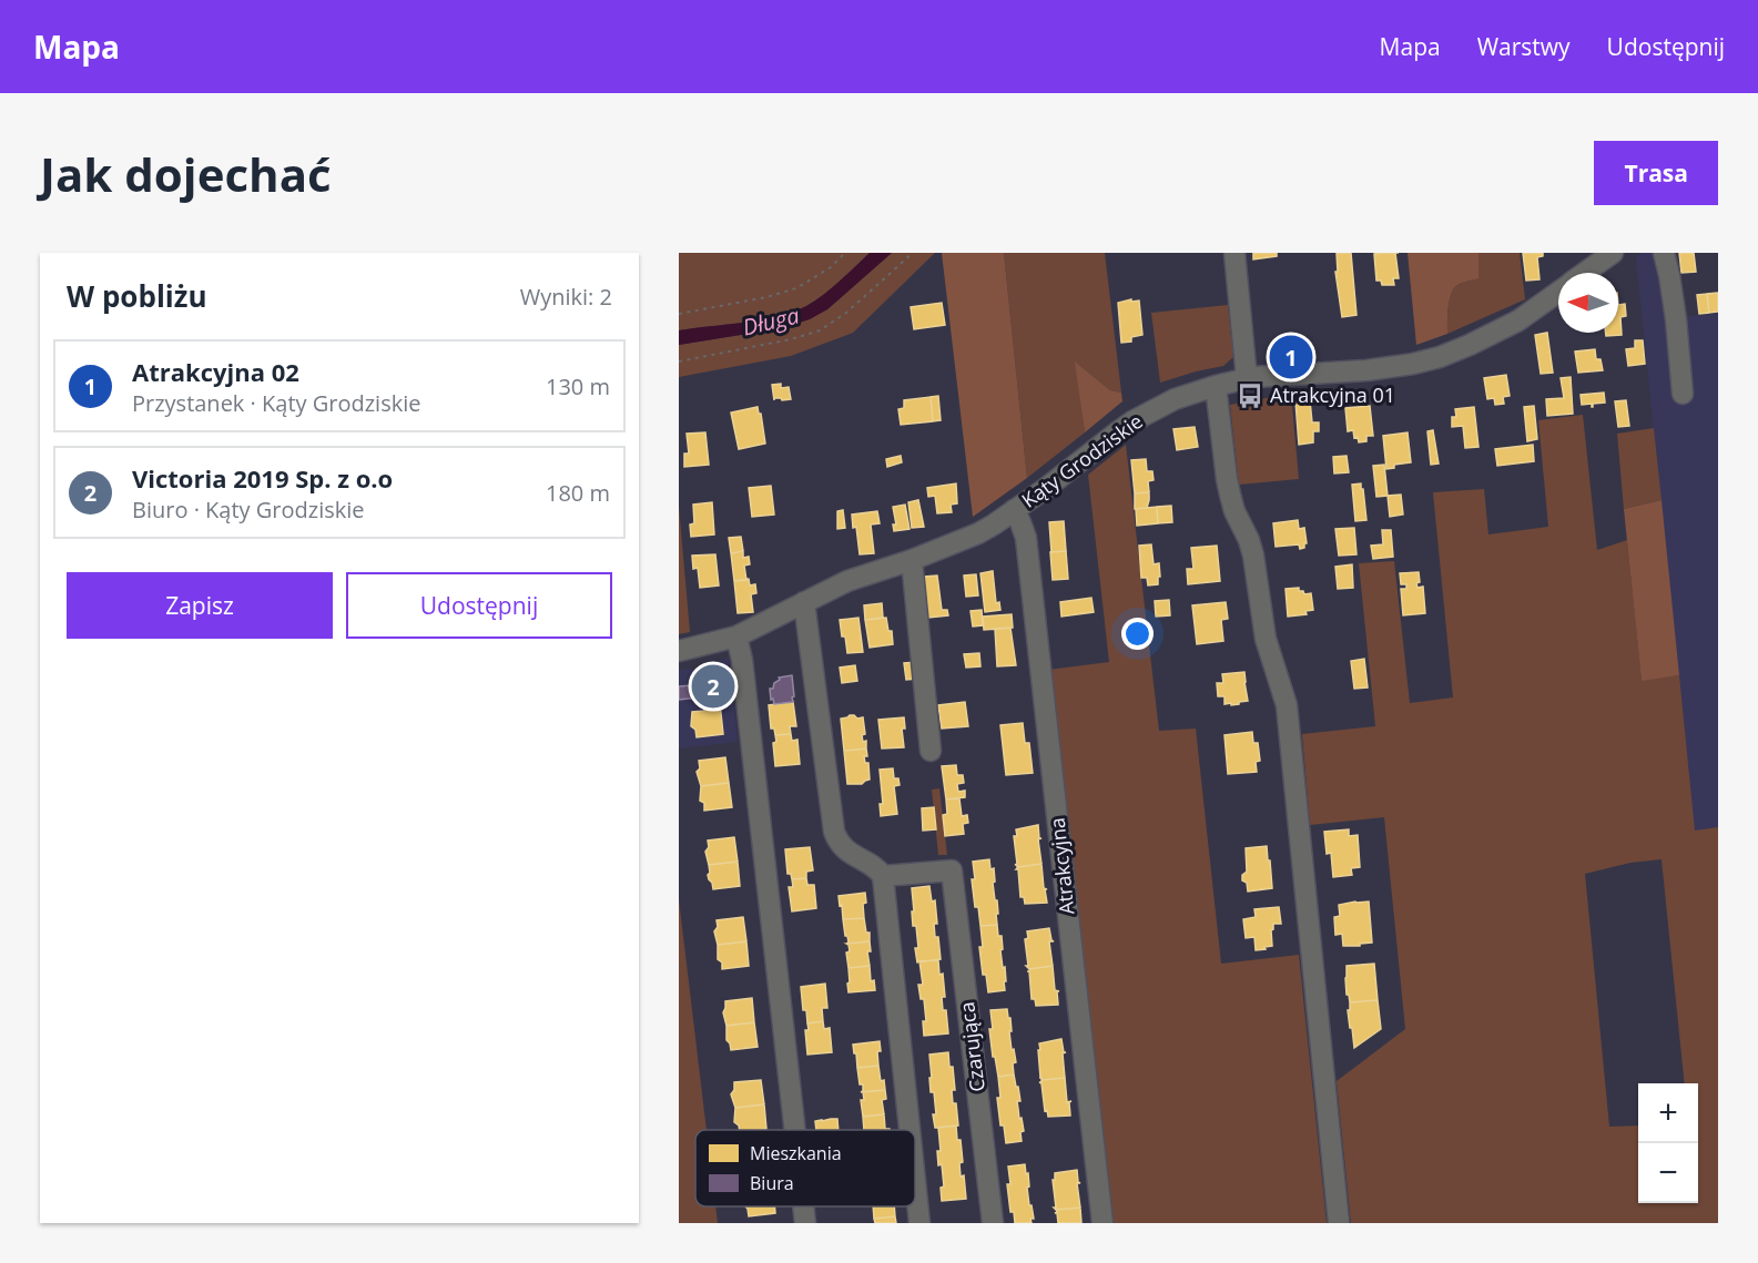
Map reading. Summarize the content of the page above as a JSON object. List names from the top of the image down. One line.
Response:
{"streets":{"street":["Kąty Grodziskie","Atrakcyjna","Czarująca"]},"crossings":[["Kąty Grodziskie","Atrakcyjna"]],"water":["Długa"],"places":{"bus stop":["Atrakcyjna 01"]},"legend":["Mieszkania","Biura"],"north":"left","page":{"header":"Mapa","nav":["Mapa","Warstwy","Udostępnij"],"buttons":["Trasa",["Zapisz","Udostępnij"]],"title":"Jak dojechać","heading":["W pobliżu","Wyniki: 2"],"pins":["1","2"],"list":[{"mark":"1","name":"Atrakcyjna 02","note":"Przystanek · Kąty Grodziskie","value":"130 m"},{"mark":"2","name":"Victoria 2019 Sp. z o.o","note":"Biuro · Kąty Grodziskie","value":"180 m"}],"map_buttons":["+","−"]}}
